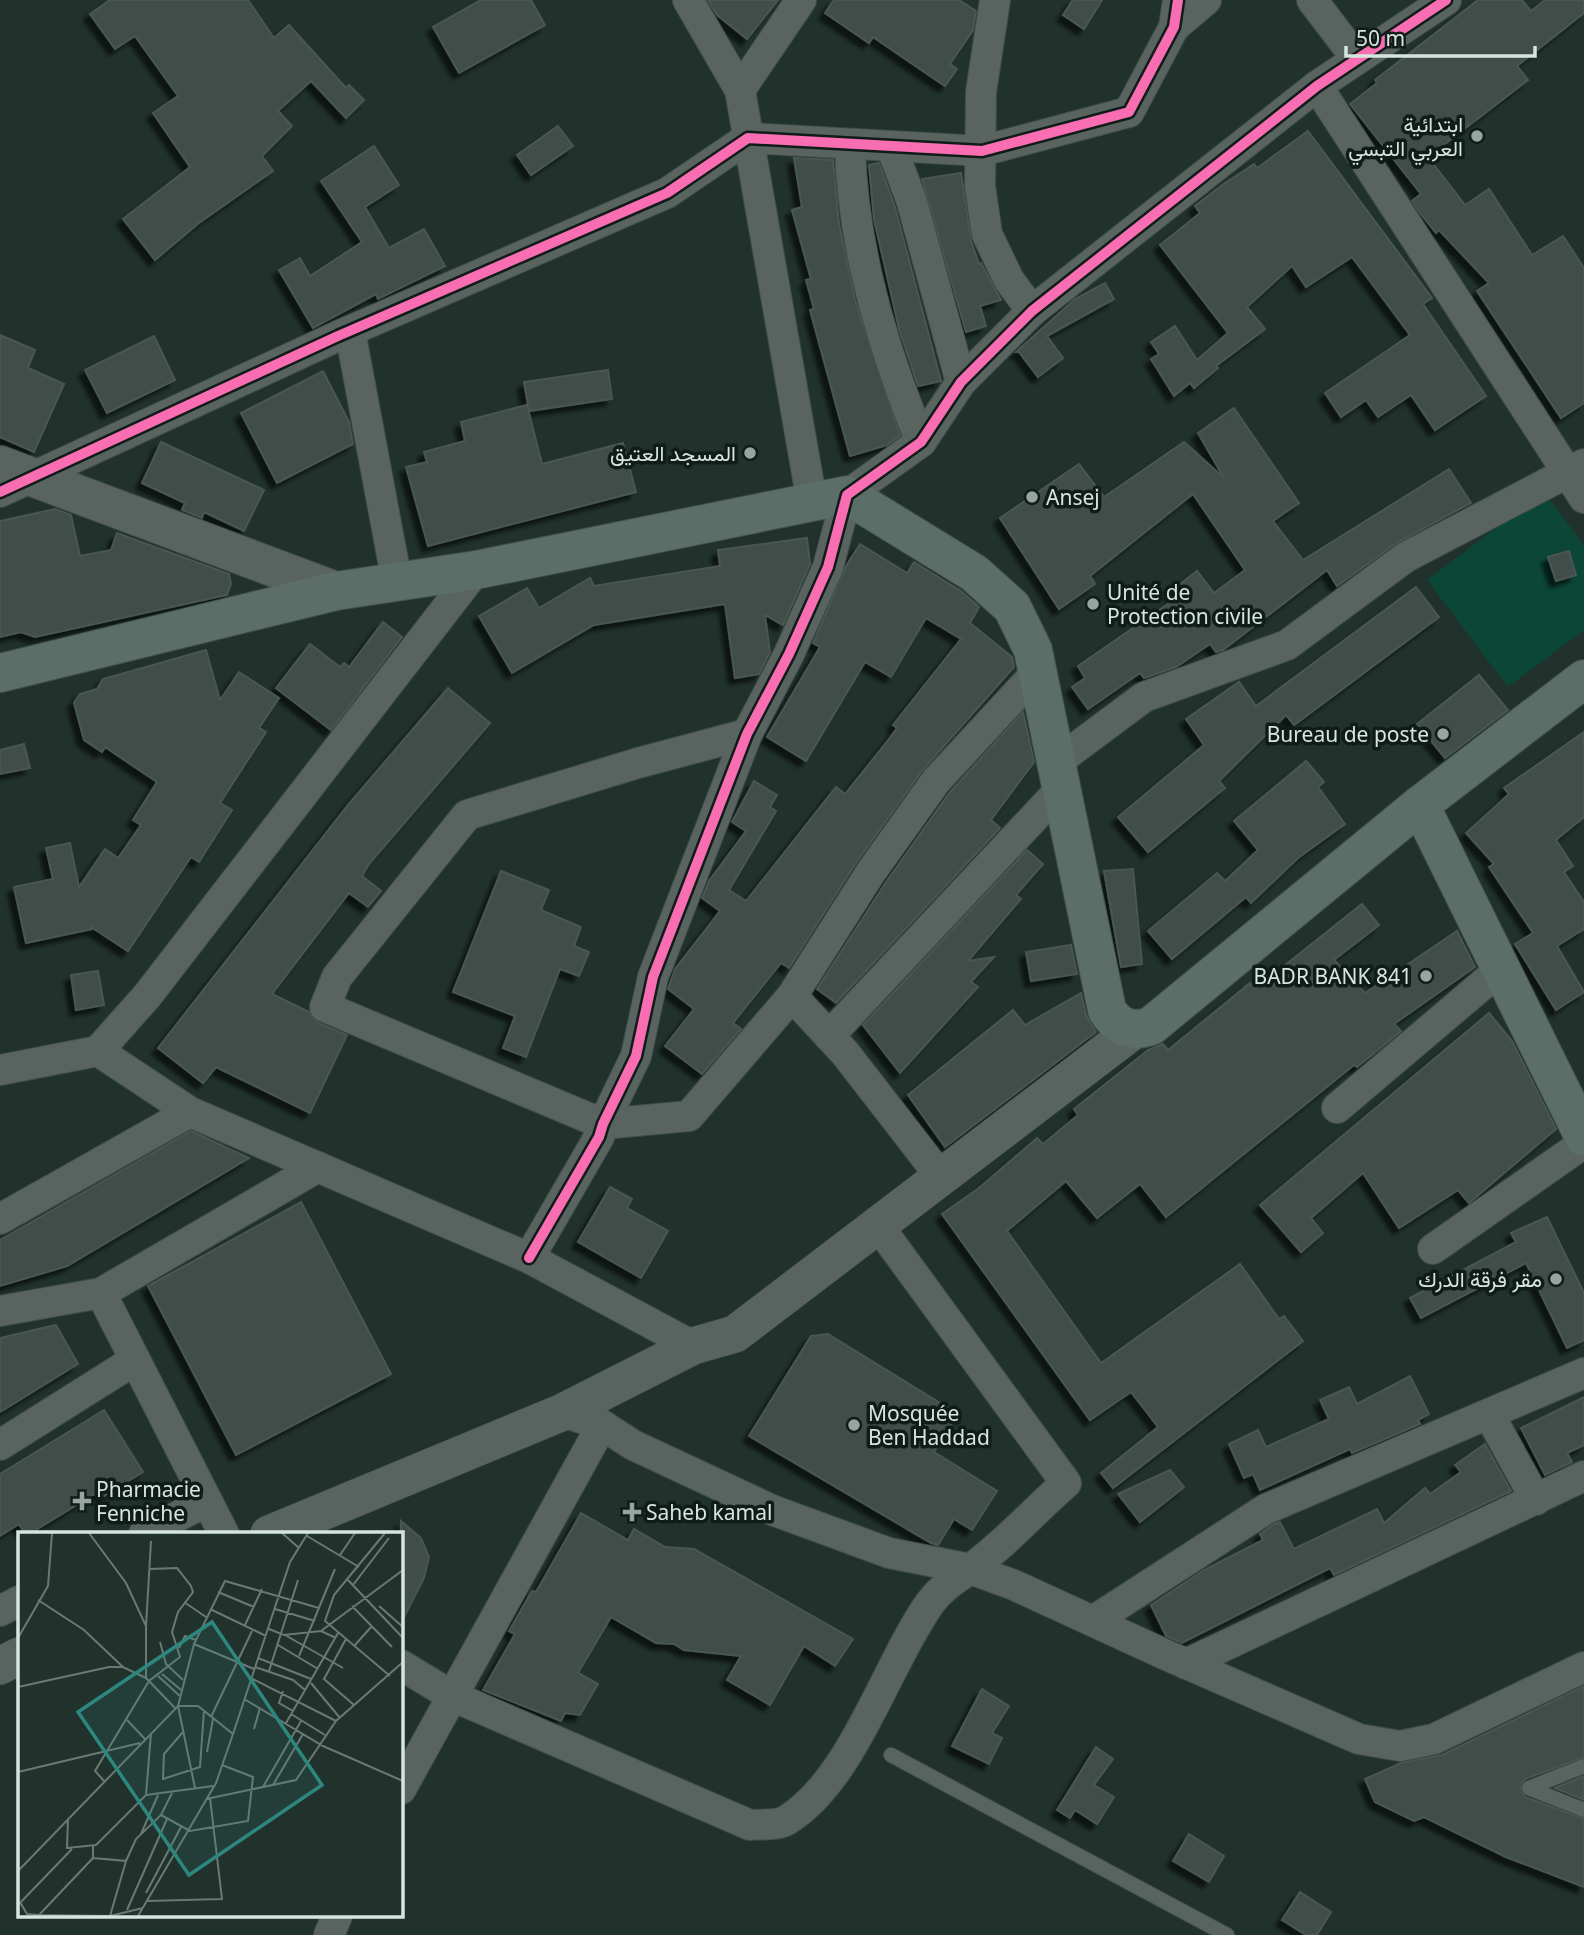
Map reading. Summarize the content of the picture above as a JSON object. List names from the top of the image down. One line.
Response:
{"places":{"other":["ابتدائية العربي التبسي","المسجد العتيق","Ansej","Unité de Protection civile","Bureau de poste","BADR BANK 841","مقر فرقة الدرك","Mosquée Ben Haddad"],"health":["Pharmacie Fenniche","Saheb kamal"]},"scale_bar":"50 m"}
